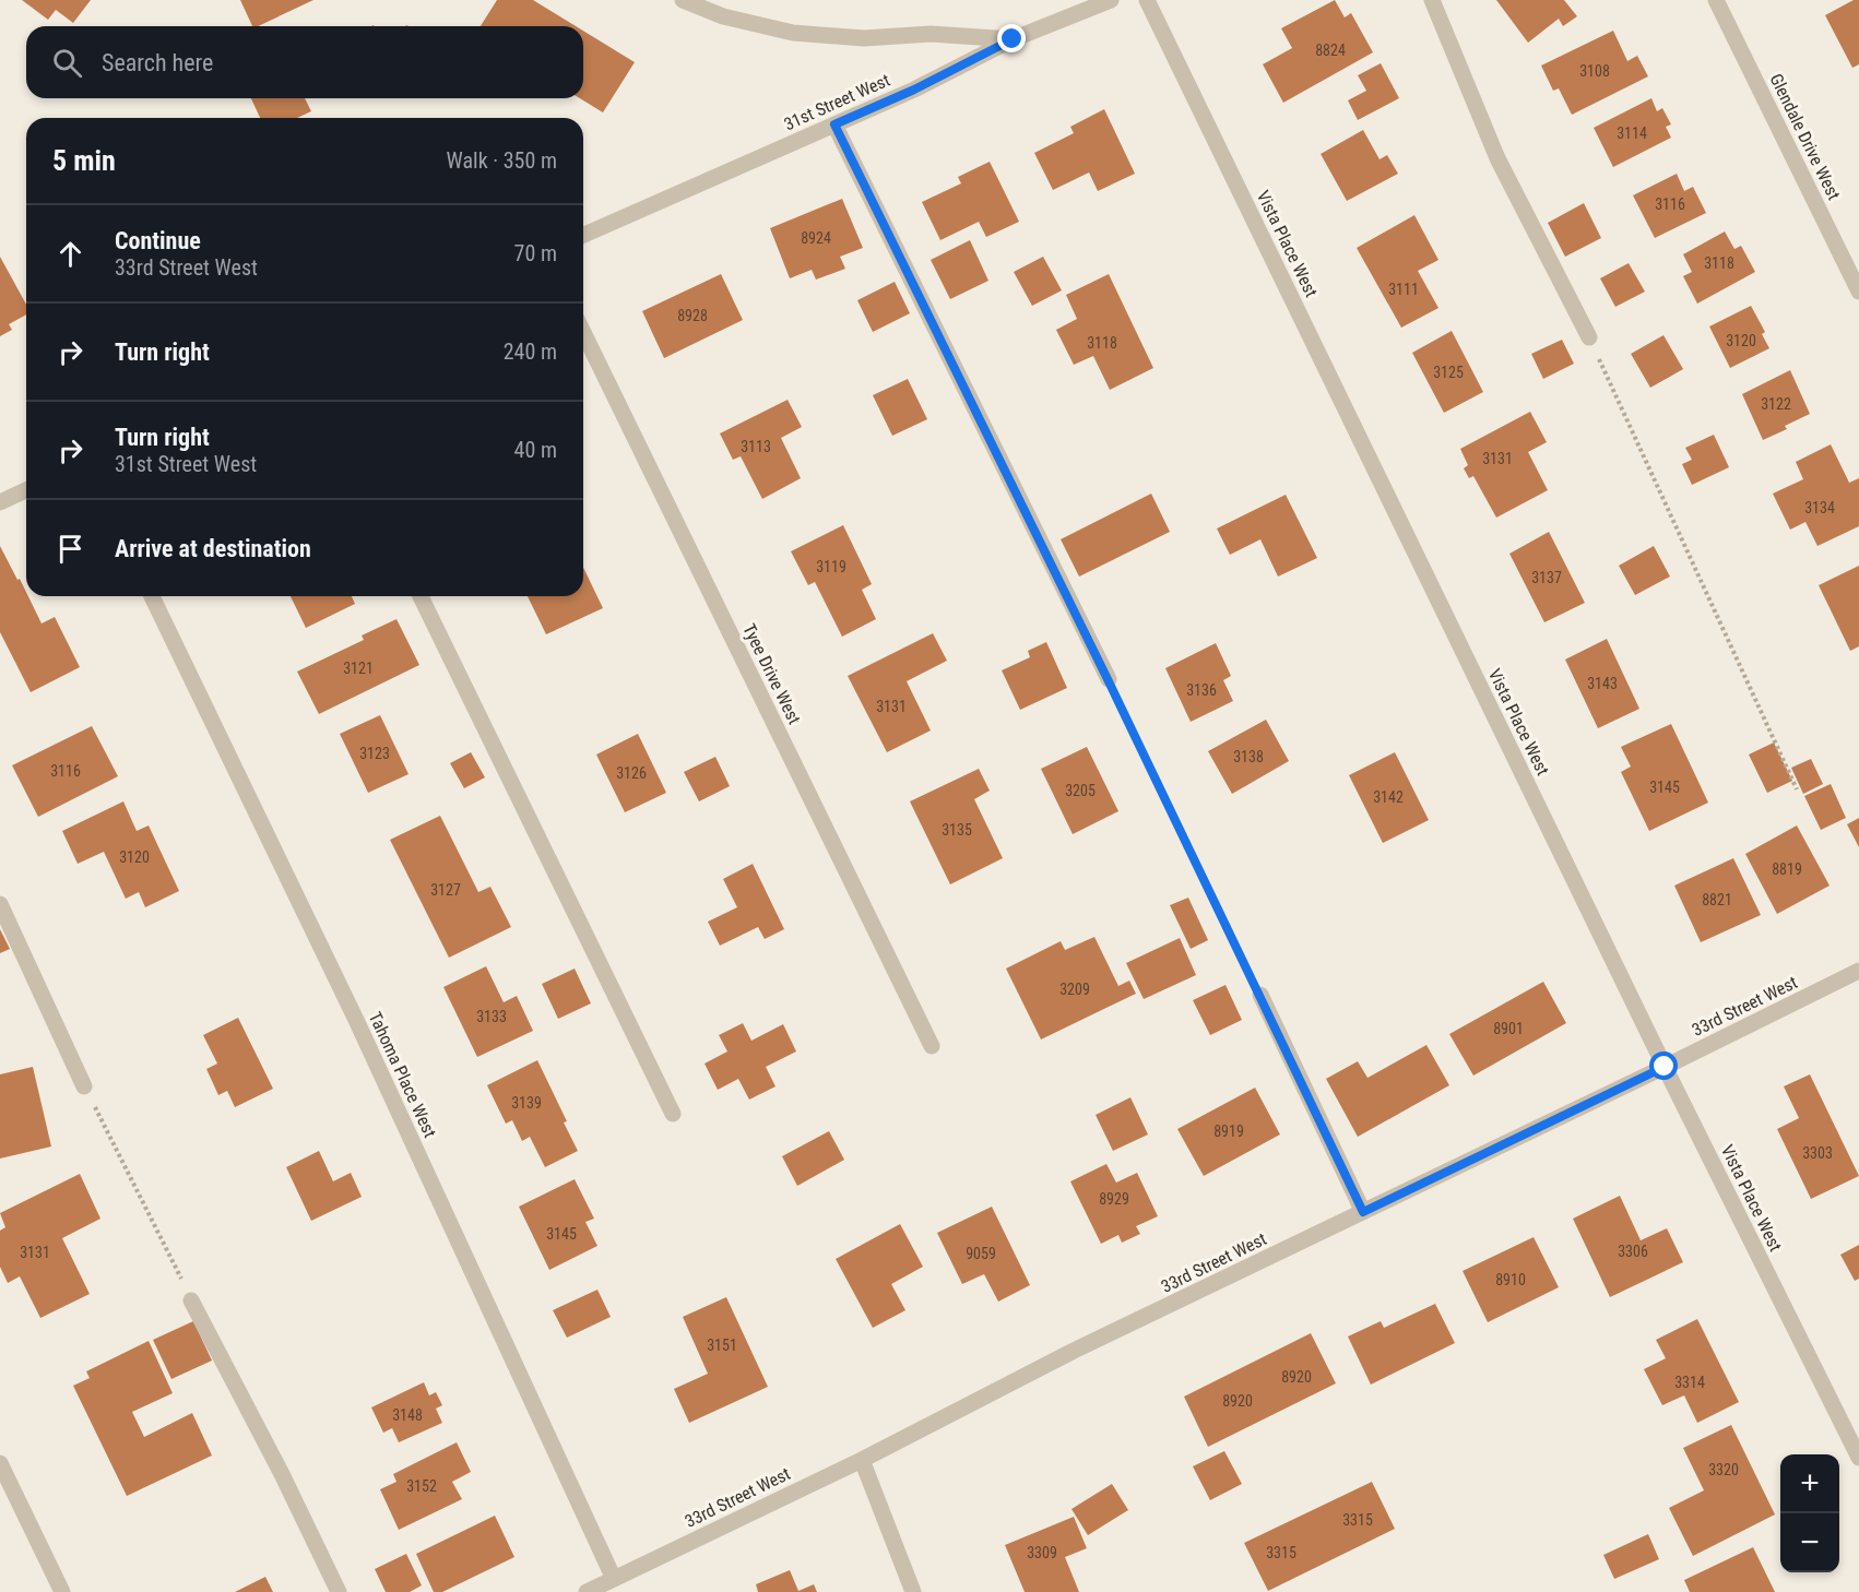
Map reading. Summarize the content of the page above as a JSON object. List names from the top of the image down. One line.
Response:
{"streets":{"street":["31st Street West","Glendale Drive West","Vista Place West","Tyee Drive West","33rd Street West","Tahoma Place West"]},"crossings":[["Vista Place West","33rd Street West"],["33rd Street West","Tahoma Place West"]],"house_numbers":["8824","3108","3114","3116","8924","3118","3111","8928","3120","3118","3125","3122","3113","3131","3134","3119","3137","3121","3143","3136","3131","3123","3138","3116","3126","3145","3205","3142","3135","3120","8819","3127","8821","3209","3133","8901","3139","8919","3303","8929","3145","3306","3131","9059","8910","3151","8920","3314","8920","3148","3320","3152","3315","3309","3315"],"page":{"search":"Search here","heading":["5 min","Walk · 350 m"],"list":[["Continue","33rd Street West","70 m"],["Turn right","240 m"],["Turn right","31st Street West","40 m"],"Arrive at destination"],"map_buttons":["+","−"]}}
